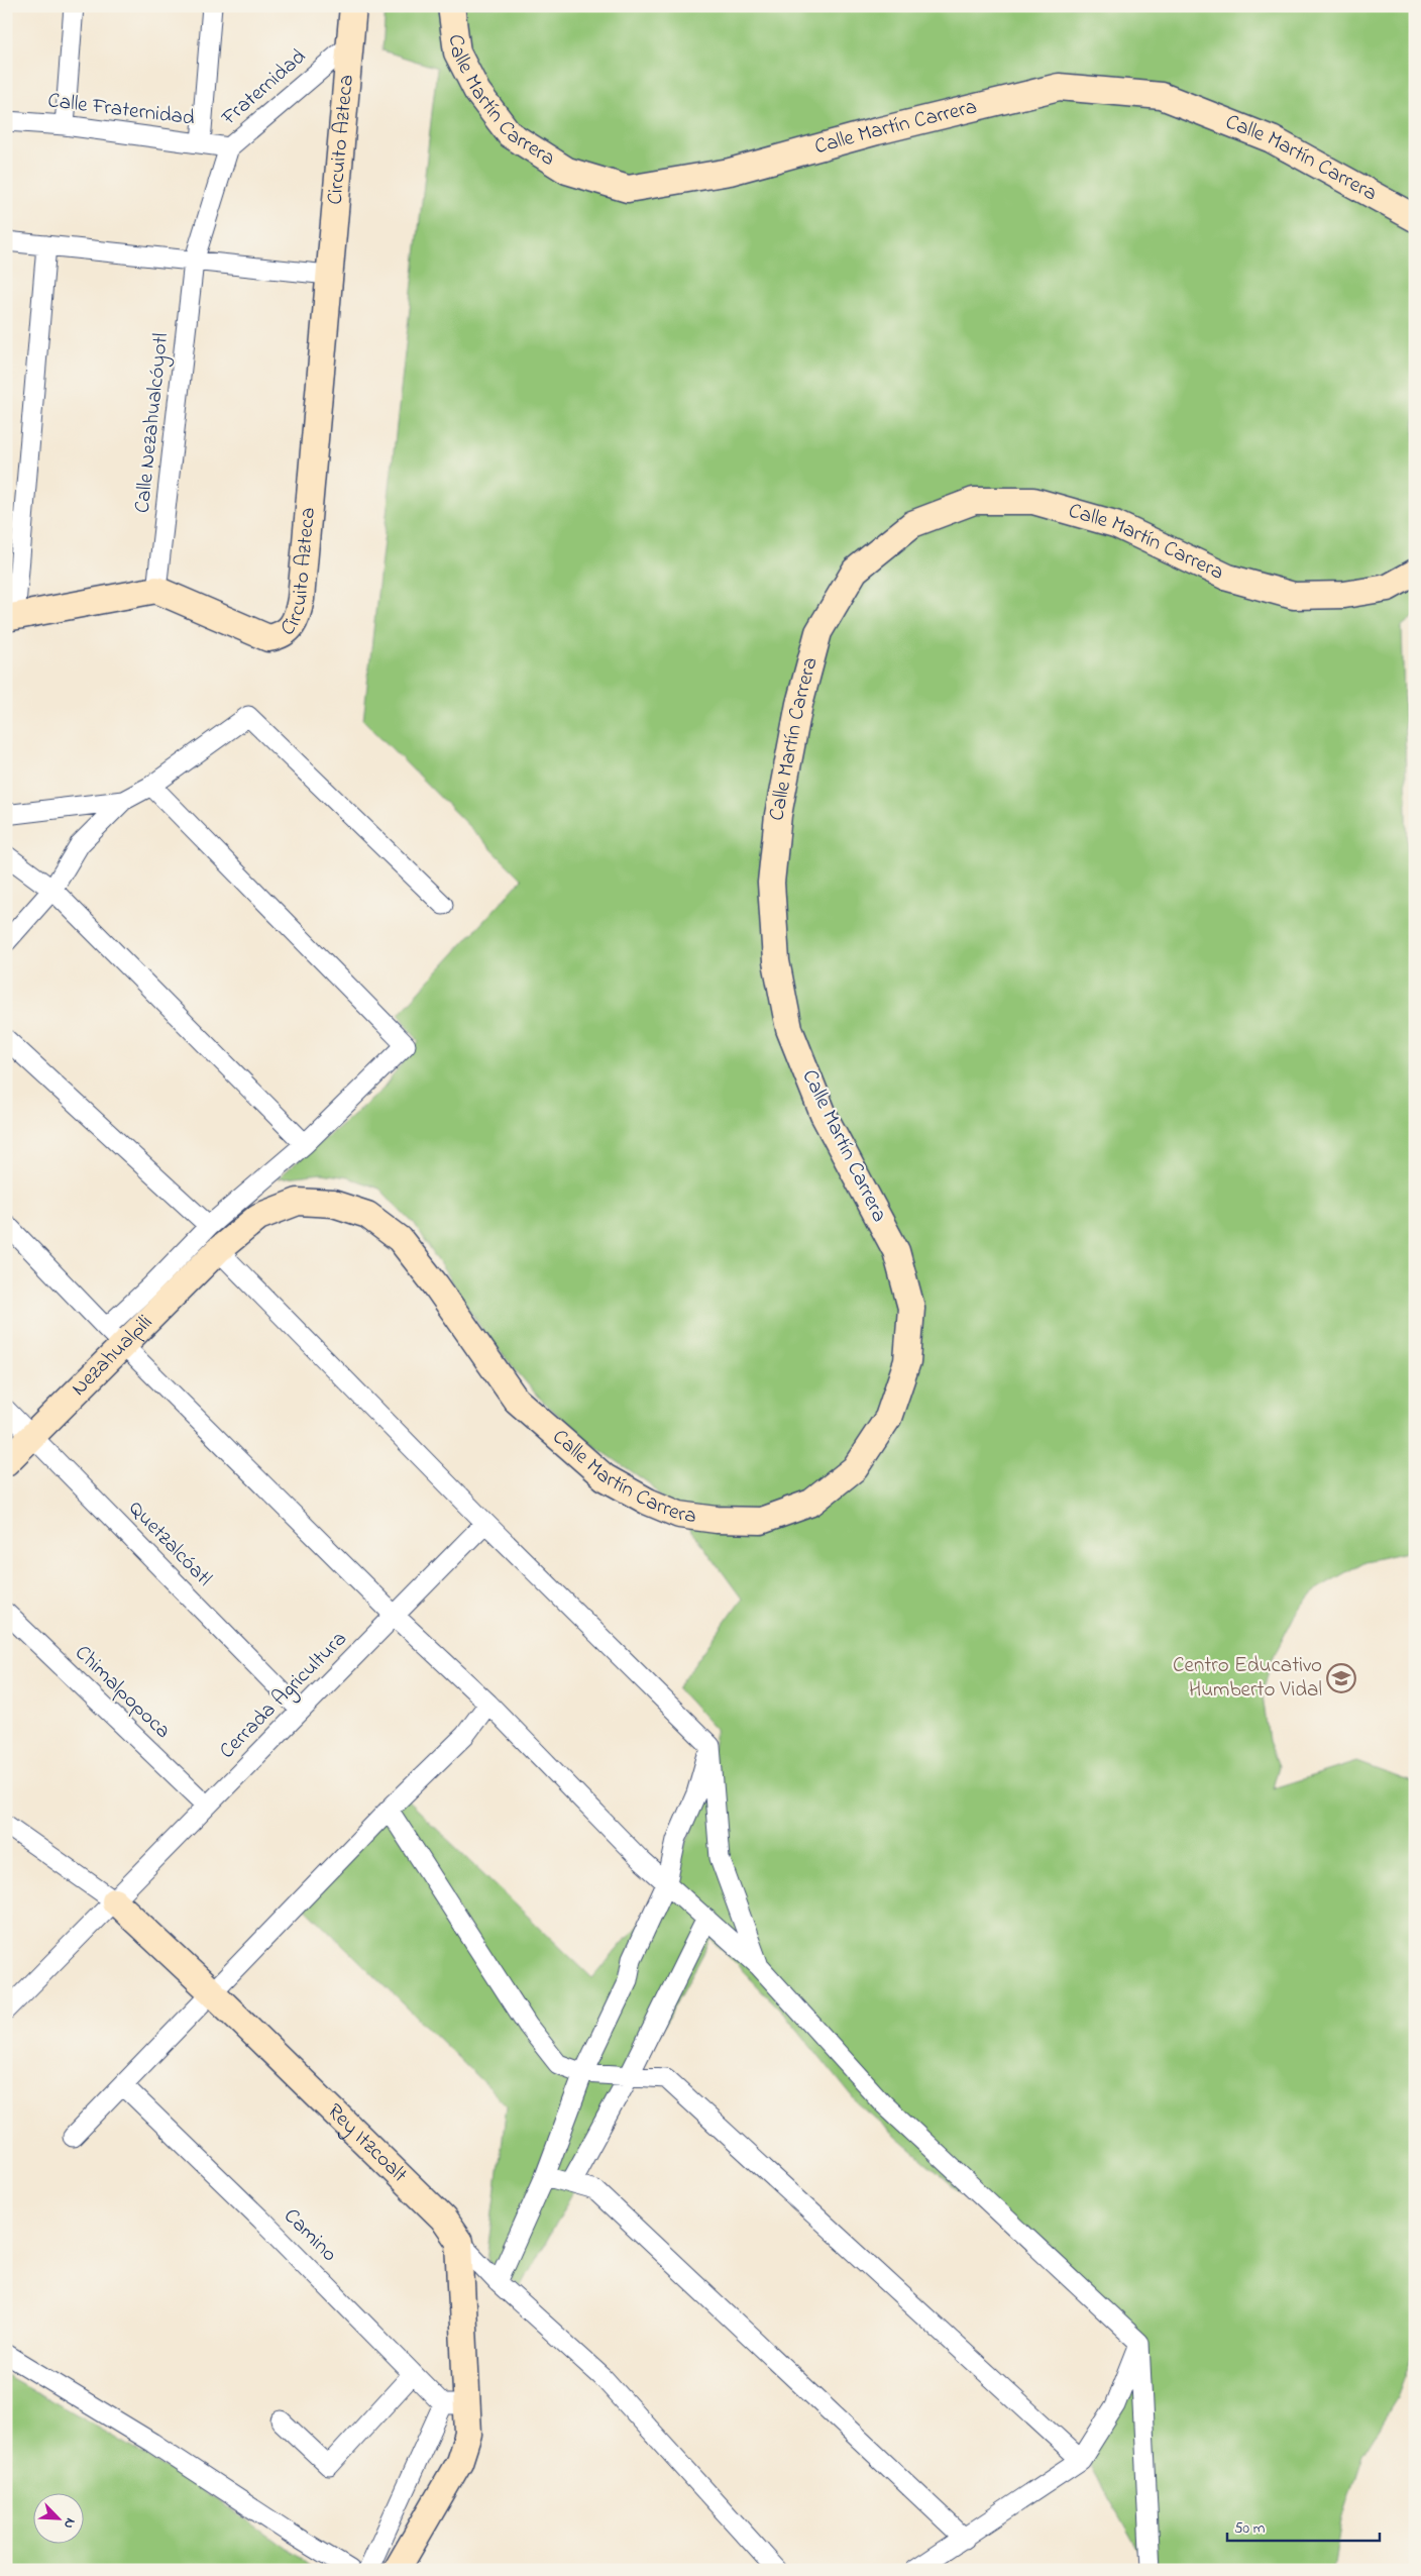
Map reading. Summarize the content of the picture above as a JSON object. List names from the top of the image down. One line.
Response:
{"streets":{"street":["Fraternidad","Calle Martín Carrera","Calle Fraternidad","Circuito Azteca","Calle Nezahualcóyotl","Nezahualpili","Quetzalcóatl","Chimalpopoca","Cerrada Agricultura","Rey Itzcoalt","Camino"]},"crossings":[["Fraternidad","Calle Fraternidad"],["Fraternidad","Circuito Azteca"],["Fraternidad","Calle Nezahualcóyotl"],["Calle Martín Carrera","Nezahualpili"],["Circuito Azteca","Calle Nezahualcóyotl"],["Nezahualpili","Quetzalcóatl"],["Quetzalcóatl","Cerrada Agricultura"],["Chimalpopoca","Cerrada Agricultura"],["Cerrada Agricultura","Rey Itzcoalt"]],"places":{"school or university":["Centro Educativo Humberto Vidal"]},"scale_bar":"50 m","north":"bottom right"}
